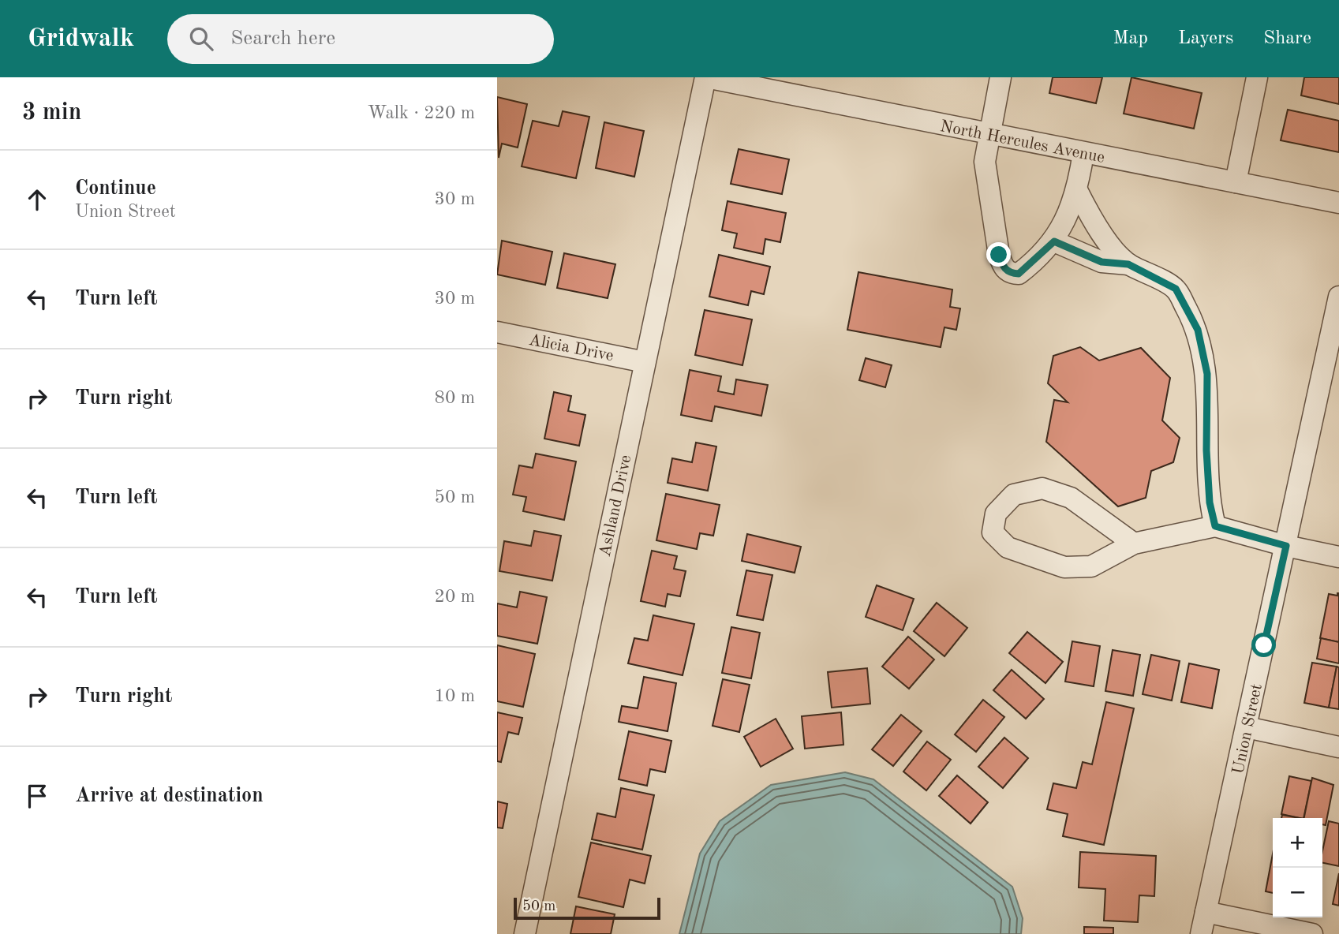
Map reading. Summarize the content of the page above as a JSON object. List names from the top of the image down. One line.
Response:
{"streets":{"street":["North Hercules Avenue","Alicia Drive","Ashland Drive","Union Street"]},"crossings":[["North Hercules Avenue","Ashland Drive"],["Alicia Drive","Ashland Drive"]],"scale_bar":"50 m","page":{"header":"Gridwalk","search":"Search here","nav":["Map","Layers","Share"],"heading":["3 min","Walk · 220 m"],"list":[["Continue","Union Street","30 m"],["Turn left","30 m"],["Turn right","80 m"],["Turn left","50 m"],["Turn left","20 m"],["Turn right","10 m"],"Arrive at destination"],"map_buttons":["+","−"],"scale":"50 m"}}
